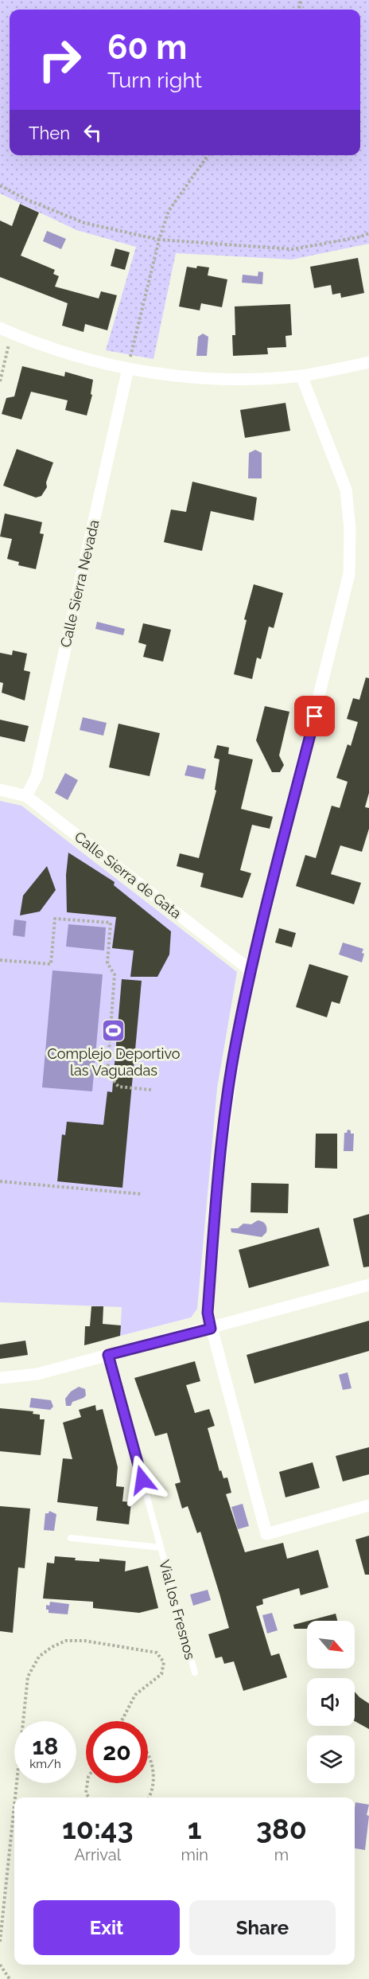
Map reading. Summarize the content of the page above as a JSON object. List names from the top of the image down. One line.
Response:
{"streets":{"street":["Calle Sierra Nevada","Calle Sierra de Gata"],"lane":["Vial los Fresnos"]},"crossings":[["Calle Sierra Nevada","Calle Sierra de Gata"]],"places":{"sports":["Complejo Deportivo las Vaguadas"]},"north":"bottom right","page":{"turn":["60 m","Turn right"],"then":"Then","speed":"18 km/h","limit":"20","eta":["10:43","Arrival","1","min","380","m"],"buttons":["Exit","Share"]}}
